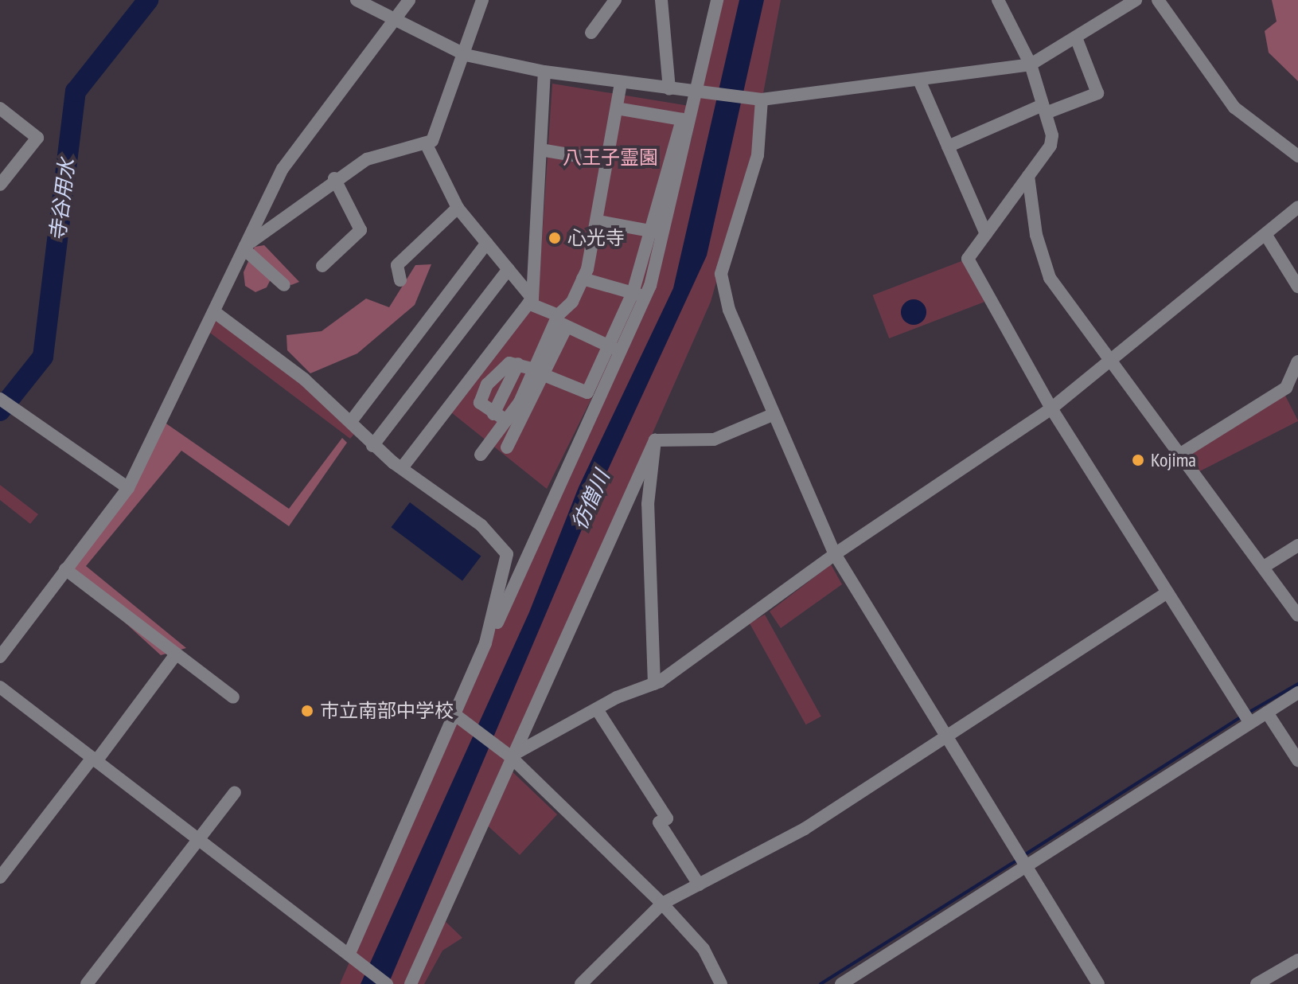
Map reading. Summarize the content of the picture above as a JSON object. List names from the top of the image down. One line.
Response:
{"water":["寺谷用水","彷僧川"],"parks":["八王子霊園"],"places":["心光寺","Kojima","市立南部中学校"]}
